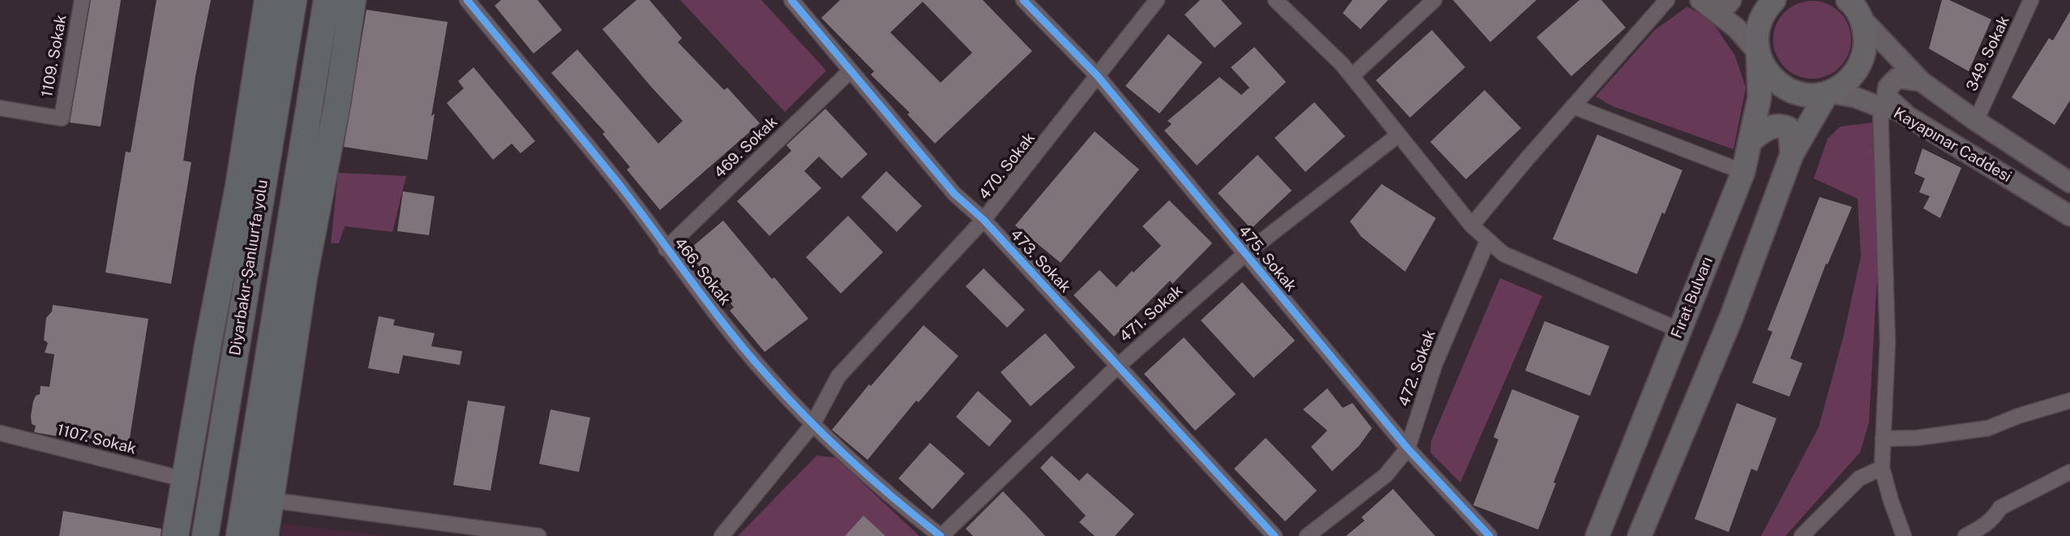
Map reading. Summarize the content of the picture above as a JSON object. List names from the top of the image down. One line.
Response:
{"streets":{"highway":["Diyarbakır-Şanlıurfa yolu"],"main road":["Kayapınar Caddesi","Fırat Bulvarı"],"street":["349. Sokak","1109. Sokak","469. Sokak","470. Sokak","475. Sokak","473. Sokak","466. Sokak","471. Sokak","472. Sokak","1107. Sokak"]},"crossings":[["349. Sokak","Kayapınar Caddesi"],["469. Sokak","473. Sokak"],["469. Sokak","466. Sokak"],["470. Sokak","475. Sokak"],["470. Sokak","473. Sokak"],["470. Sokak","466. Sokak"],["475. Sokak","471. Sokak"],["475. Sokak","472. Sokak"],["473. Sokak","471. Sokak"],["466. Sokak","471. Sokak"]]}
